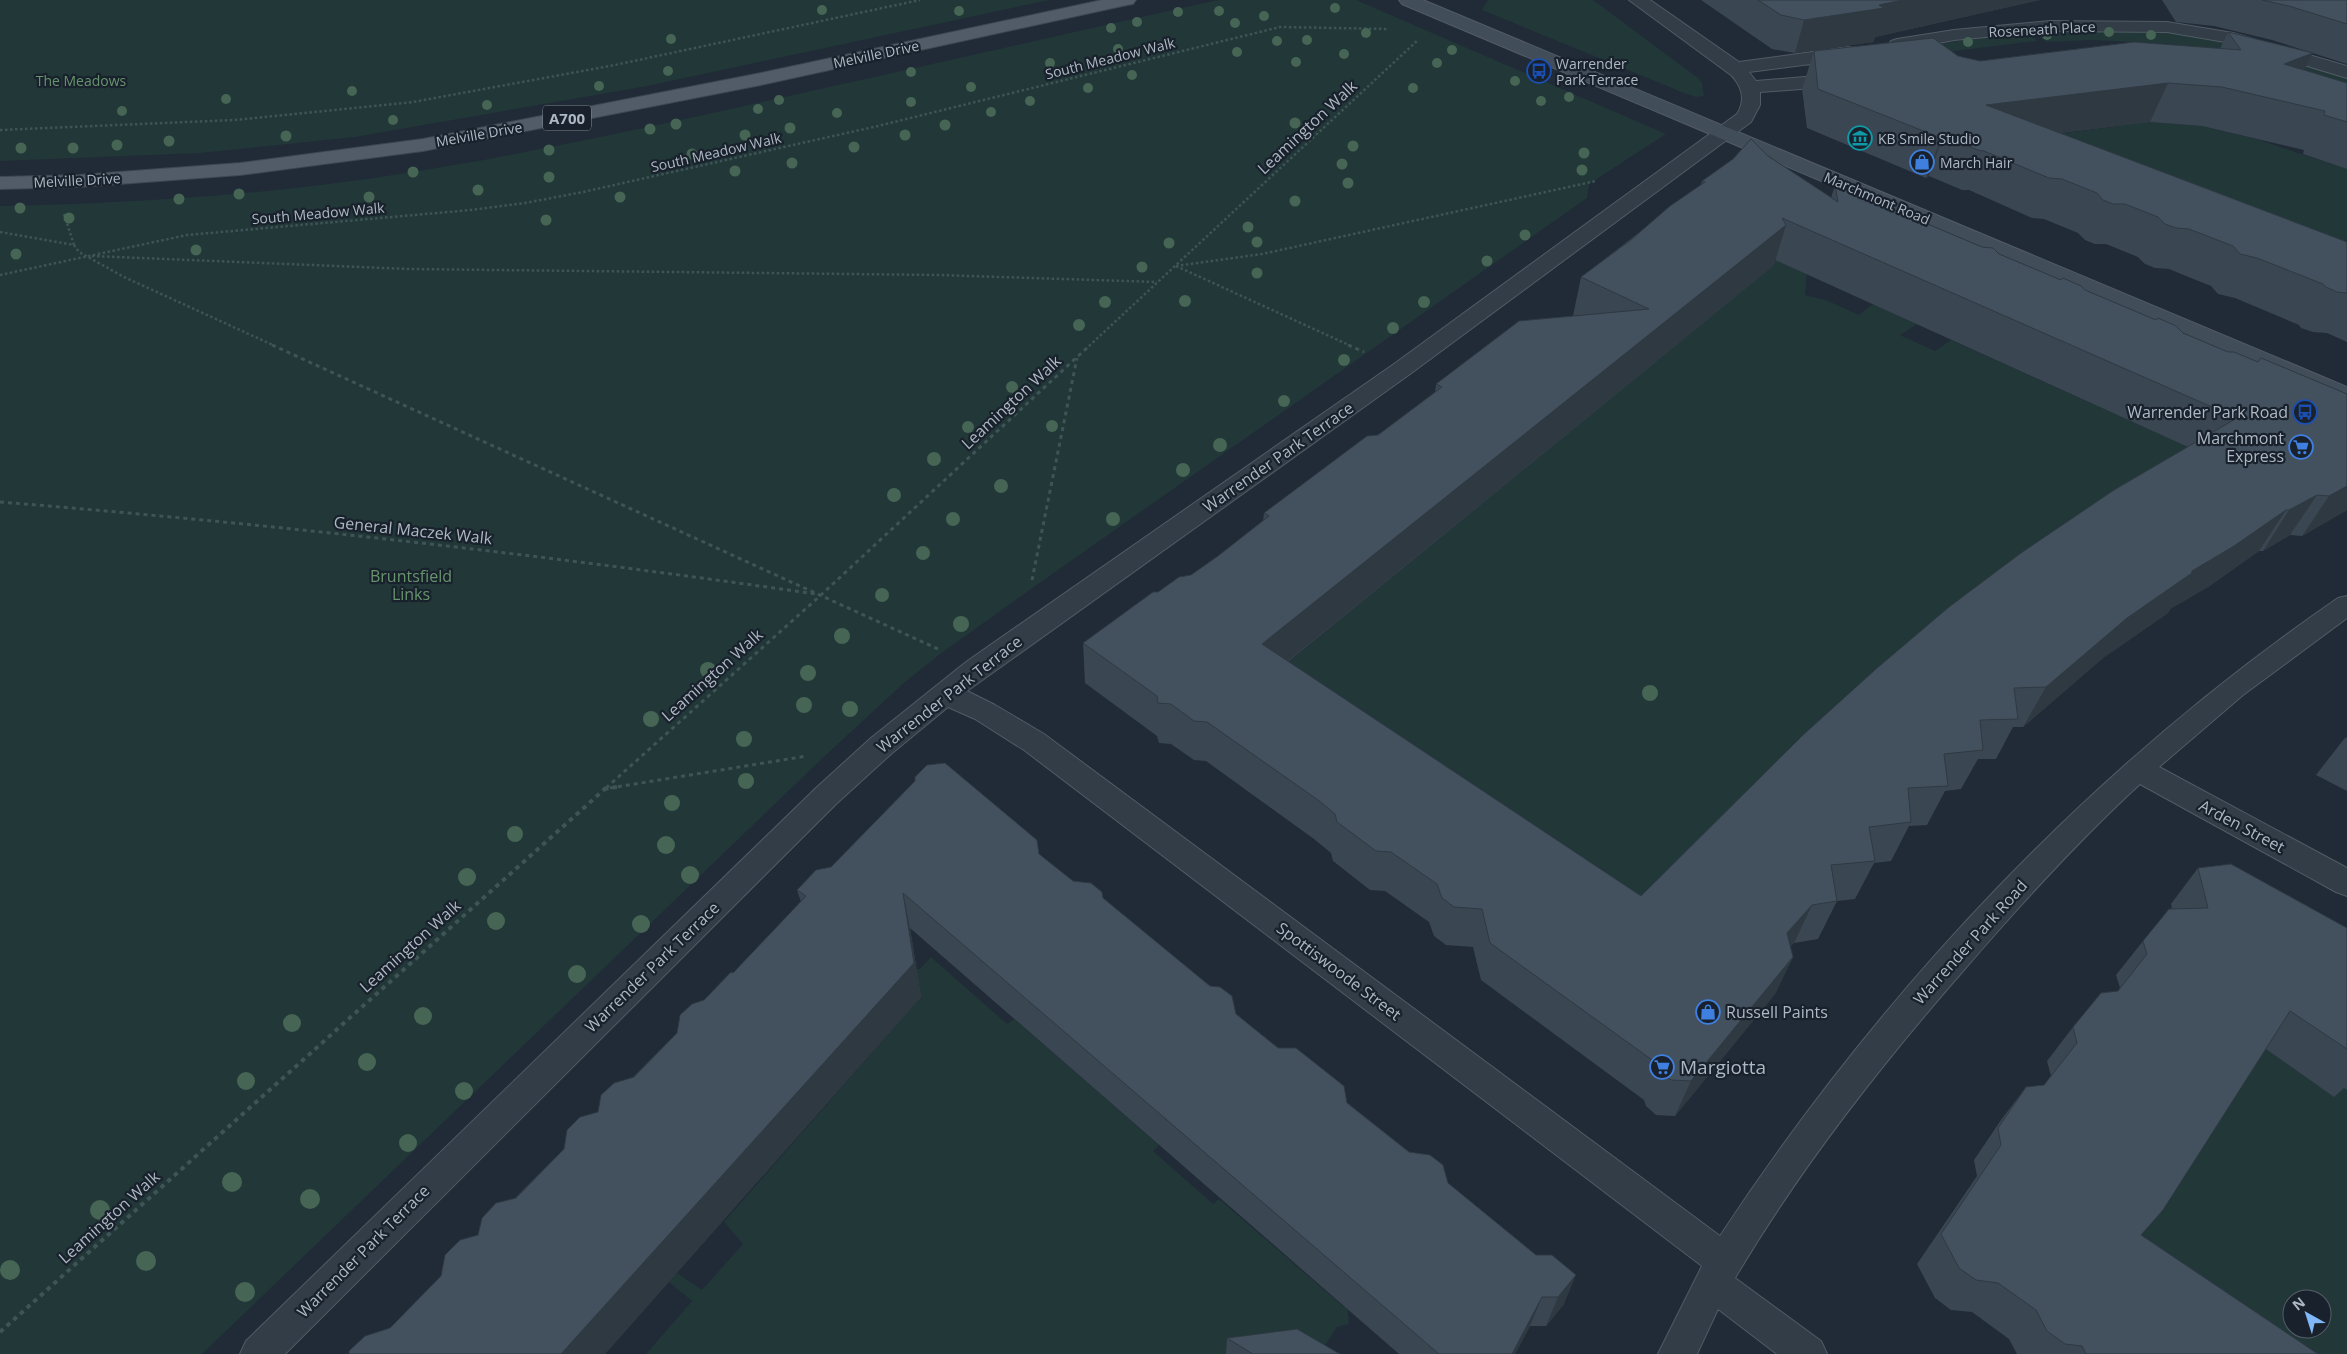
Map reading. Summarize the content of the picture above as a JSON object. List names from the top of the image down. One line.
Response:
{"streets":{"main road":["Melville Drive","A700"],"street":["Roseneath Place","Marchmont Road","Warrender Park Terrace","Arden Street","Warrender Park Road","Spottiswoode Street"],"path":["South Meadow Walk","Leamington Walk","General Maczek Walk"]},"crossings":[["Leamington Walk","General Maczek Walk"],["Marchmont Road","Warrender Park Terrace"],["Warrender Park Terrace","Spottiswoode Street"],["Arden Street","Warrender Park Road"],["Warrender Park Road","Spottiswoode Street"]],"parks":["The Meadows","Bruntsfield Links"],"places":{"bus stop":["Warrender Park Terrace","Warrender Park Road"],"museum":["KB Smile Studio"],"shop":["March Hair","Russell Paints"],"supermarket":["Marchmont Express","Margiotta"]},"north":"top left"}
